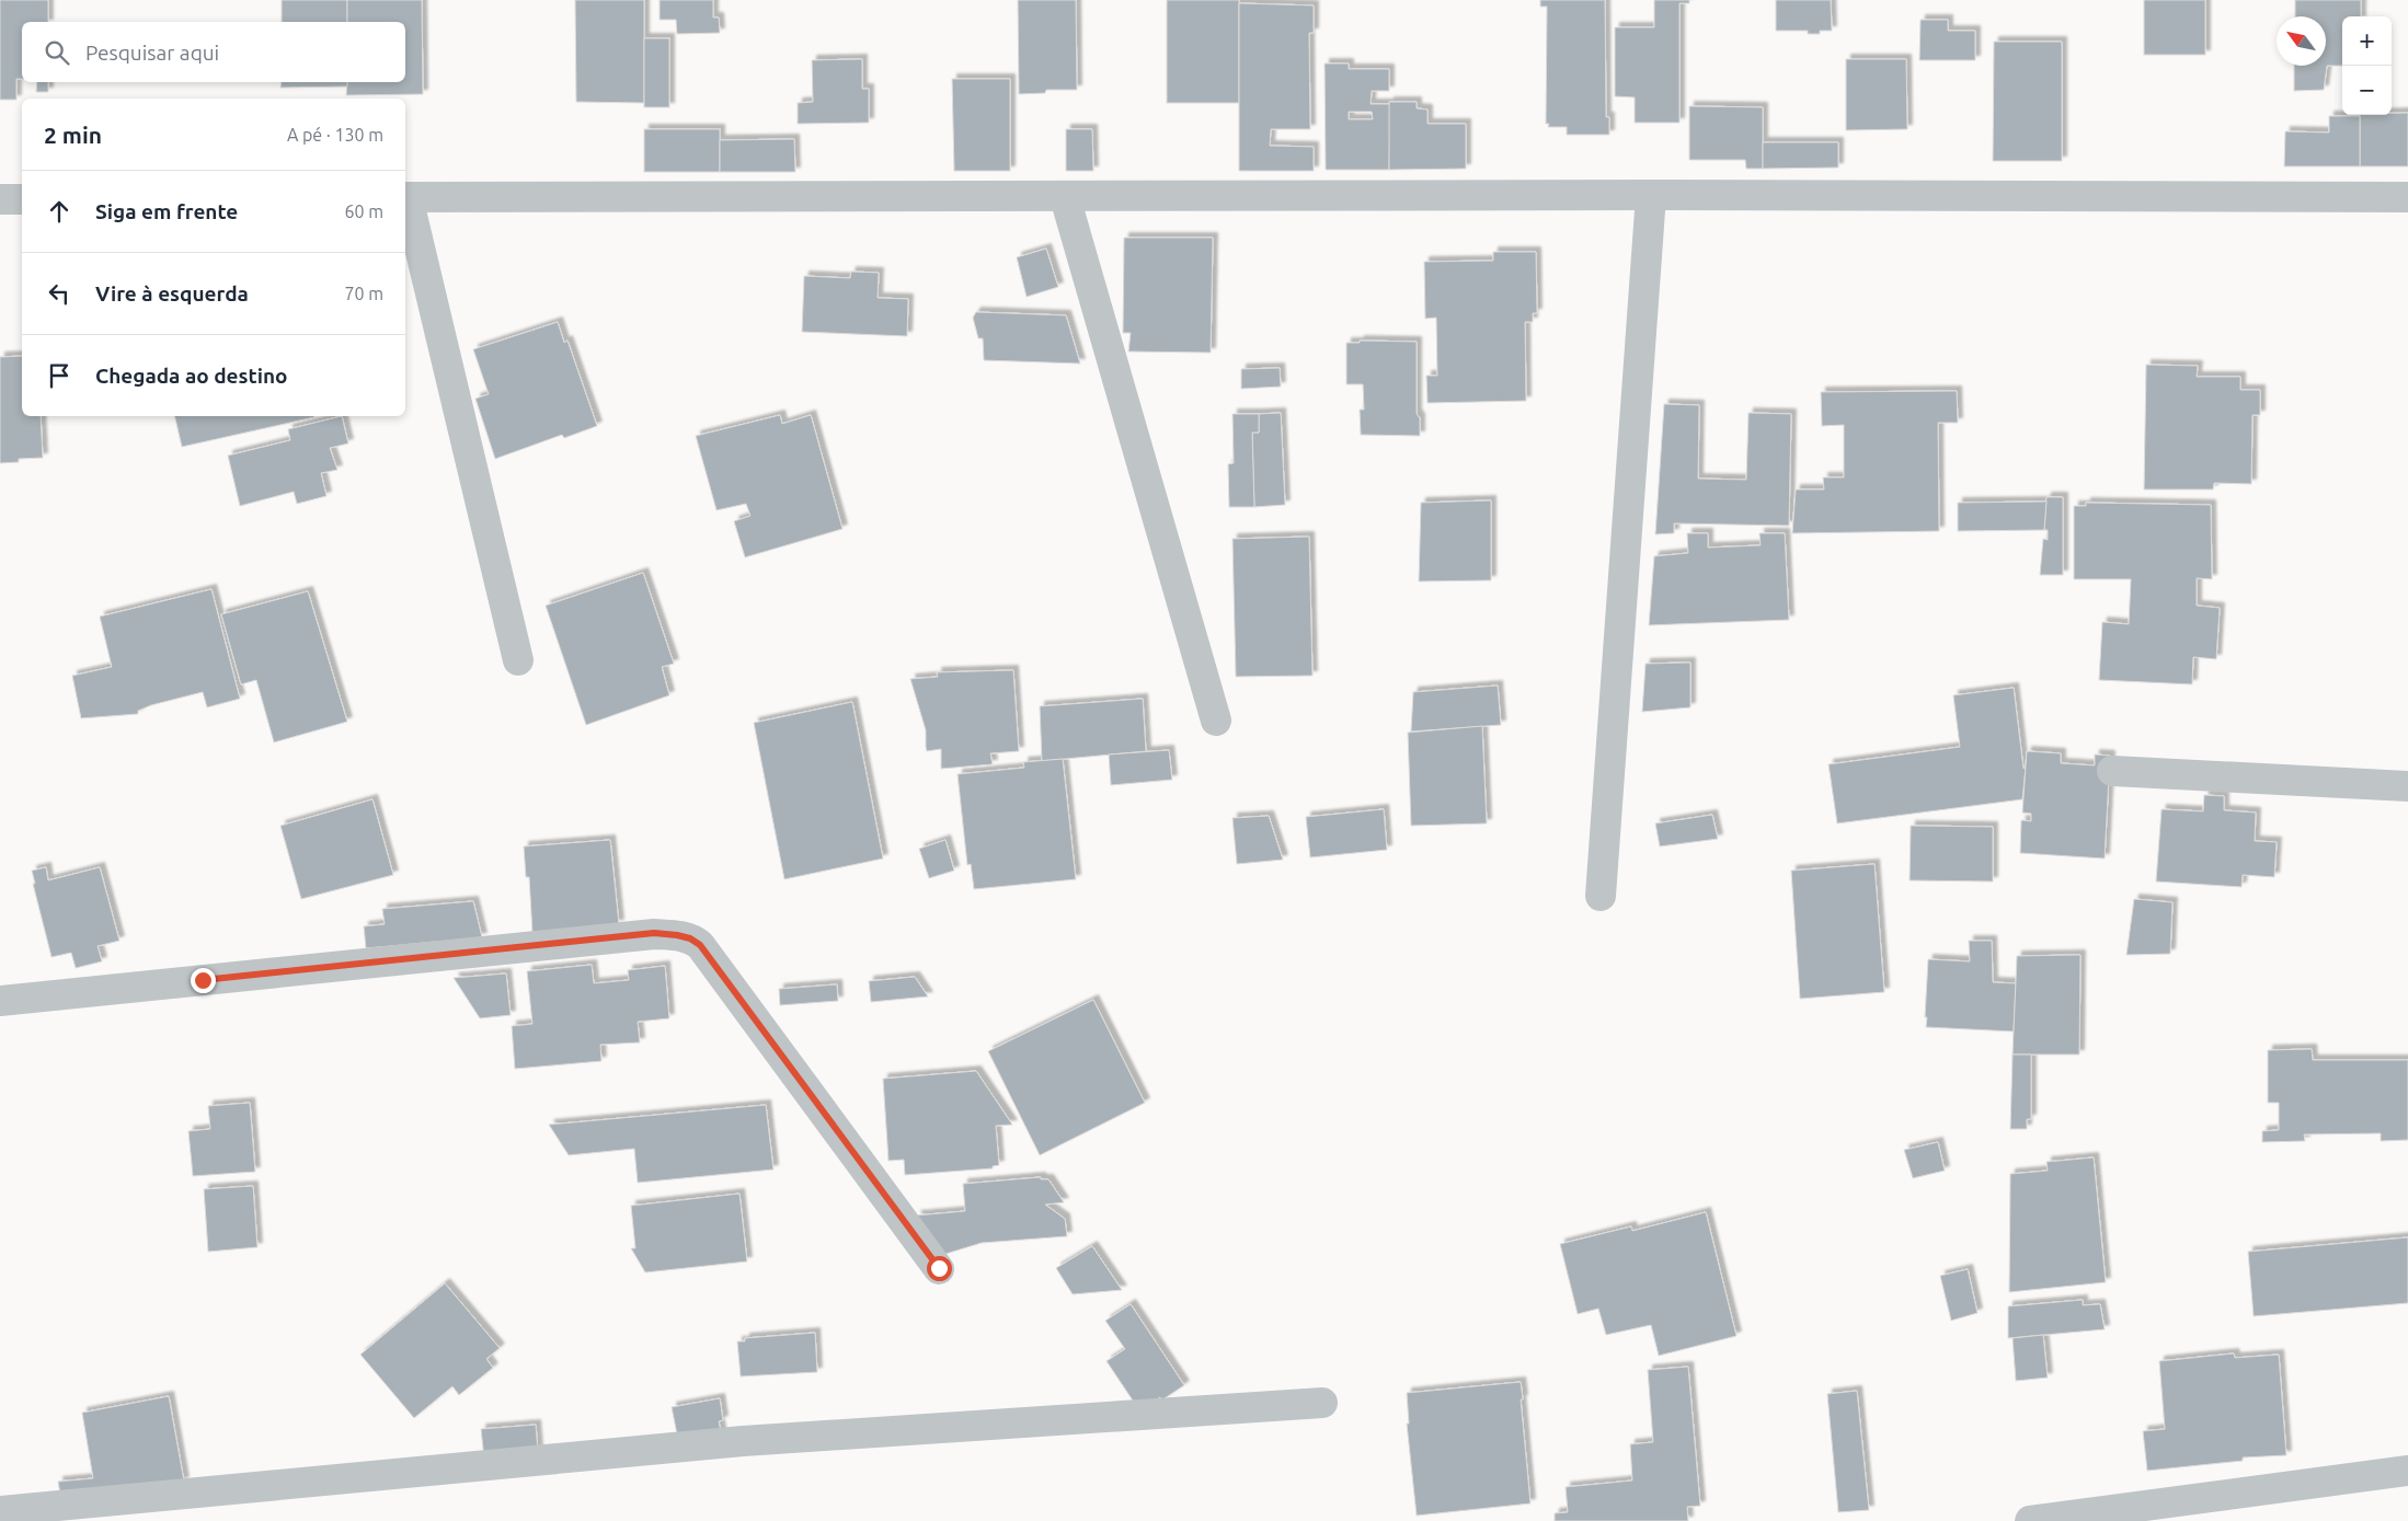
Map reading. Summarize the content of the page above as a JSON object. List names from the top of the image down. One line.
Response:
{"north":"top left","page":{"map_buttons":["+","−"],"search":"Pesquisar aqui","heading":["2 min","A pé · 130 m"],"list":[["Siga em frente","60 m"],["Vire à esquerda","70 m"],"Chegada ao destino"]}}
